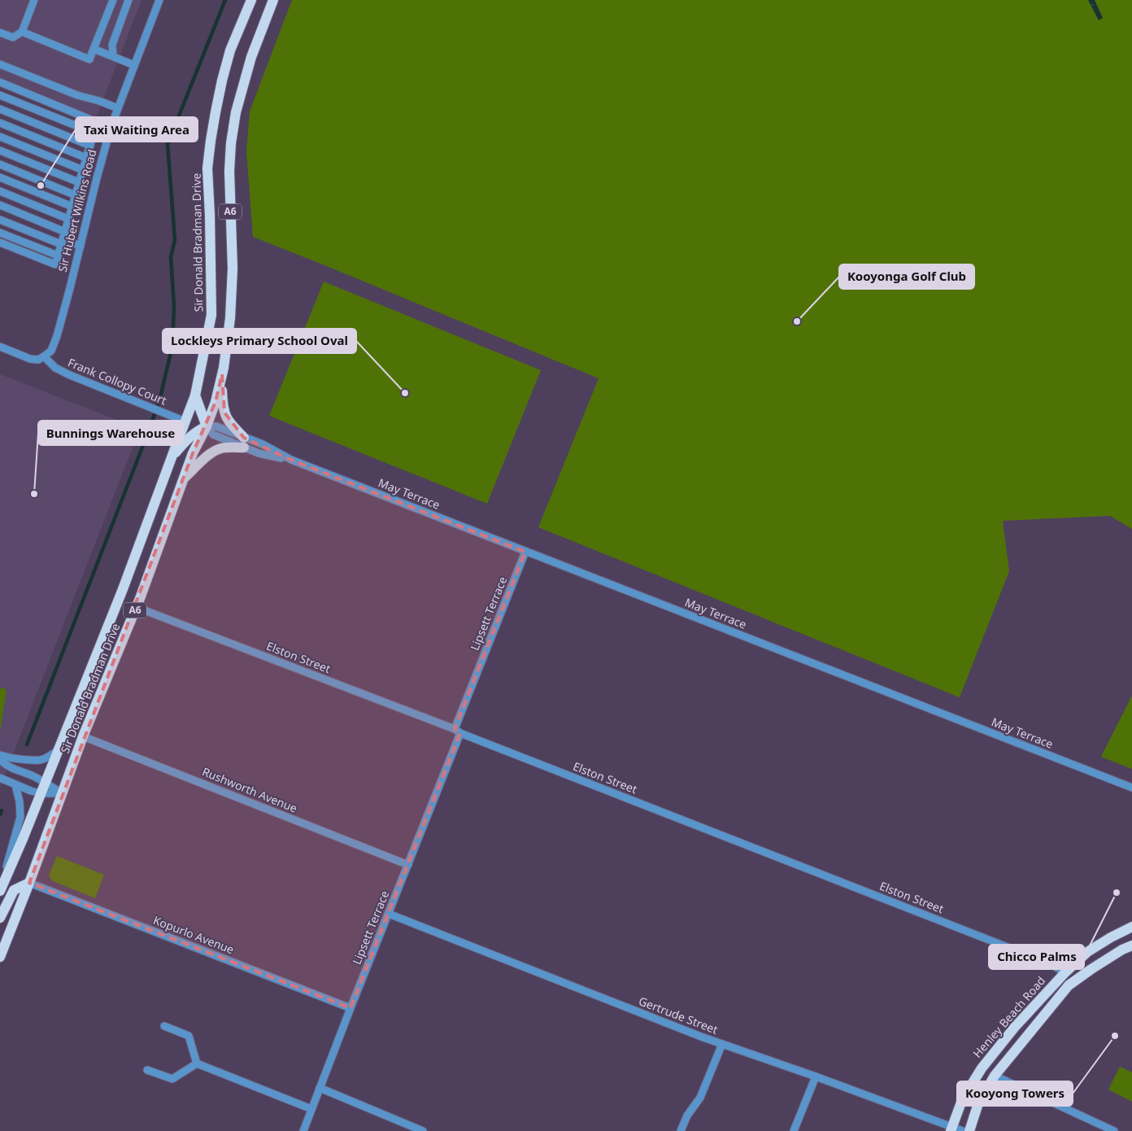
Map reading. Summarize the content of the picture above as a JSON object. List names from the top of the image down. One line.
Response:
{"streets":{"main road":["A6","Sir Donald Bradman Drive","Henley Beach Road"],"street":["Sir Hubert Wilkins Road","Frank Collopy Court","May Terrace","Lipsett Terrace","Elston Street","Rushworth Avenue","Kopurlo Avenue","Gertrude Street"]},"crossings":[["Sir Hubert Wilkins Road","Frank Collopy Court"],["Sir Donald Bradman Drive","Frank Collopy Court"],["Sir Donald Bradman Drive","May Terrace"],["Sir Donald Bradman Drive","Elston Street"],["Sir Donald Bradman Drive","Rushworth Avenue"],["Sir Donald Bradman Drive","Kopurlo Avenue"],["May Terrace","Lipsett Terrace"],["Lipsett Terrace","Elston Street"],["Lipsett Terrace","Rushworth Avenue"],["Lipsett Terrace","Kopurlo Avenue"],["Lipsett Terrace","Gertrude Street"],["Elston Street","Henley Beach Road"],["Gertrude Street","Henley Beach Road"]],"places":["Taxi Waiting Area","Kooyonga Golf Club","Lockleys Primary School Oval","Bunnings Warehouse","Chicco Palms","Kooyong Towers"]}
